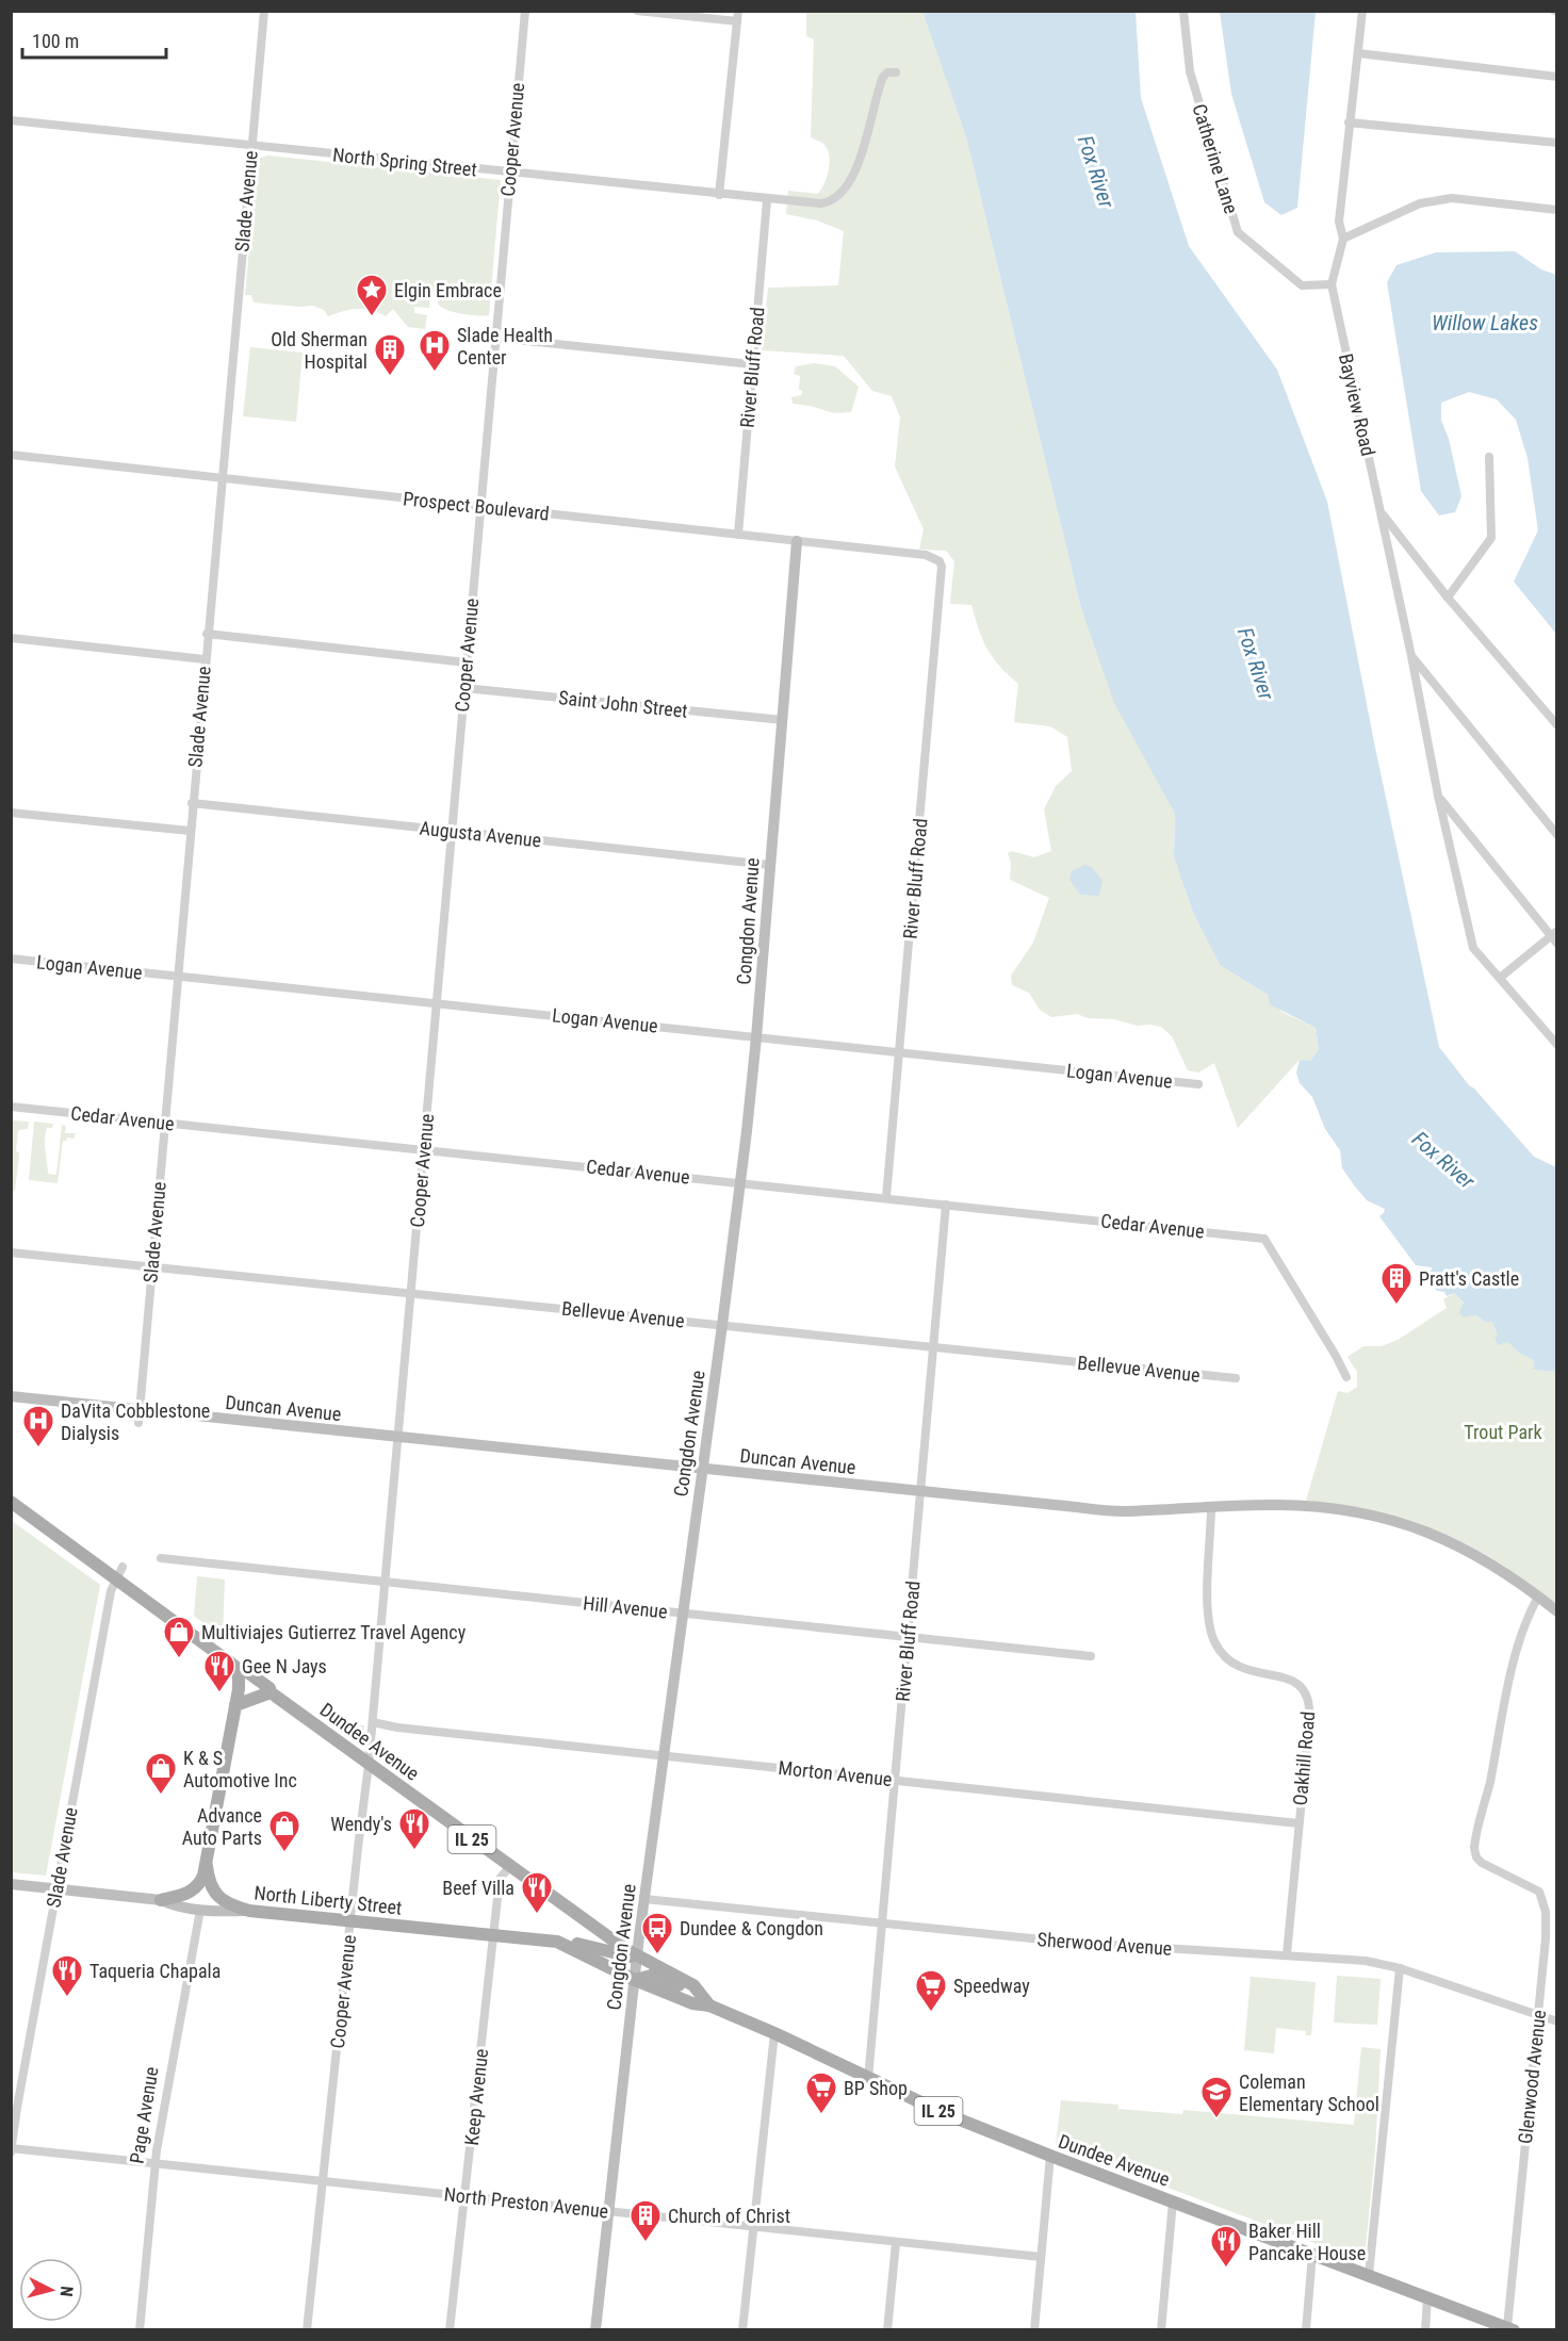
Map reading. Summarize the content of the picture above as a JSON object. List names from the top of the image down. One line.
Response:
{"streets":{"main road":["Dundee Avenue","IL 25","North Liberty Street"],"street":["Cooper Avenue","Catherine Lane","North Spring Street","Slade Avenue","River Bluff Road","Bayview Road","Prospect Boulevard","Saint John Street","Augusta Avenue","Congdon Avenue","Logan Avenue","Cedar Avenue","Bellevue Avenue","Duncan Avenue","Hill Avenue","Oakhill Road","Morton Avenue","Sherwood Avenue","Glenwood Avenue","Keep Avenue","Page Avenue","North Preston Avenue"]},"crossings":[["Cooper Avenue","North Spring Street"],["Cooper Avenue","Prospect Boulevard"],["Cooper Avenue","Saint John Street"],["Cooper Avenue","Augusta Avenue"],["Cooper Avenue","Logan Avenue"],["Cooper Avenue","Cedar Avenue"],["Cooper Avenue","Bellevue Avenue"],["Cooper Avenue","Duncan Avenue"],["Cooper Avenue","Hill Avenue"],["Cooper Avenue","Dundee Avenue"],["Cooper Avenue","Morton Avenue"],["Cooper Avenue","North Liberty Street"],["Cooper Avenue","North Preston Avenue"],["Catherine Lane","Bayview Road"],["North Spring Street","Slade Avenue"],["North Spring Street","River Bluff Road"],["Slade Avenue","Prospect Boulevard"],["Slade Avenue","Augusta Avenue"],["Slade Avenue","Logan Avenue"],["Slade Avenue","Cedar Avenue"],["Slade Avenue","Bellevue Avenue"],["Slade Avenue","Duncan Avenue"],["Slade Avenue","Dundee Avenue"],["Slade Avenue","North Liberty Street"],["Slade Avenue","North Preston Avenue"],["River Bluff Road","Prospect Boulevard"],["River Bluff Road","Logan Avenue"],["River Bluff Road","Cedar Avenue"],["River Bluff Road","Bellevue Avenue"],["River Bluff Road","Duncan Avenue"],["River Bluff Road","Hill Avenue"],["River Bluff Road","Dundee Avenue"],["River Bluff Road","Morton Avenue"],["River Bluff Road","Sherwood Avenue"],["Prospect Boulevard","Congdon Avenue"],["Saint John Street","Congdon Avenue"],["Augusta Avenue","Congdon Avenue"],["Congdon Avenue","Logan Avenue"],["Congdon Avenue","Cedar Avenue"],["Congdon Avenue","Bellevue Avenue"],["Congdon Avenue","Duncan Avenue"],["Congdon Avenue","Hill Avenue"],["Congdon Avenue","Dundee Avenue"],["Congdon Avenue","Morton Avenue"],["Congdon Avenue","North Liberty Street"],["Congdon Avenue","Sherwood Avenue"],["Congdon Avenue","North Preston Avenue"],["Duncan Avenue","Oakhill Road"],["Duncan Avenue","Glenwood Avenue"],["Dundee Avenue","North Liberty Street"],["Dundee Avenue","Glenwood Avenue"],["Dundee Avenue","Keep Avenue"],["Oakhill Road","Morton Avenue"],["Oakhill Road","Sherwood Avenue"],["North Liberty Street","Keep Avenue"],["North Liberty Street","Page Avenue"],["Sherwood Avenue","Glenwood Avenue"],["Keep Avenue","North Preston Avenue"],["Page Avenue","North Preston Avenue"]],"water":["Fox River","Willow Lakes"],"parks":["Trout Park"],"places":{"place":["Elgin Embrace"],"hospital":["Slade Health Center","DaVita Cobblestone Dialysis"],"building":["Old Sherman Hospital","Pratt's Castle","Church of Christ"],"shop":["Multiviajes Gutierrez Travel Agency","K & S Automotive Inc","Advance Auto Parts"],"restaurant":["Gee N Jays","Wendy's","Beef Villa","Taqueria Chapala","Baker Hill Pancake House"],"bus stop":["Dundee & Congdon"],"supermarket":["Speedway","BP Shop"],"school or university":["Coleman Elementary School"]},"scale_bar":"100 m","north":"right"}
